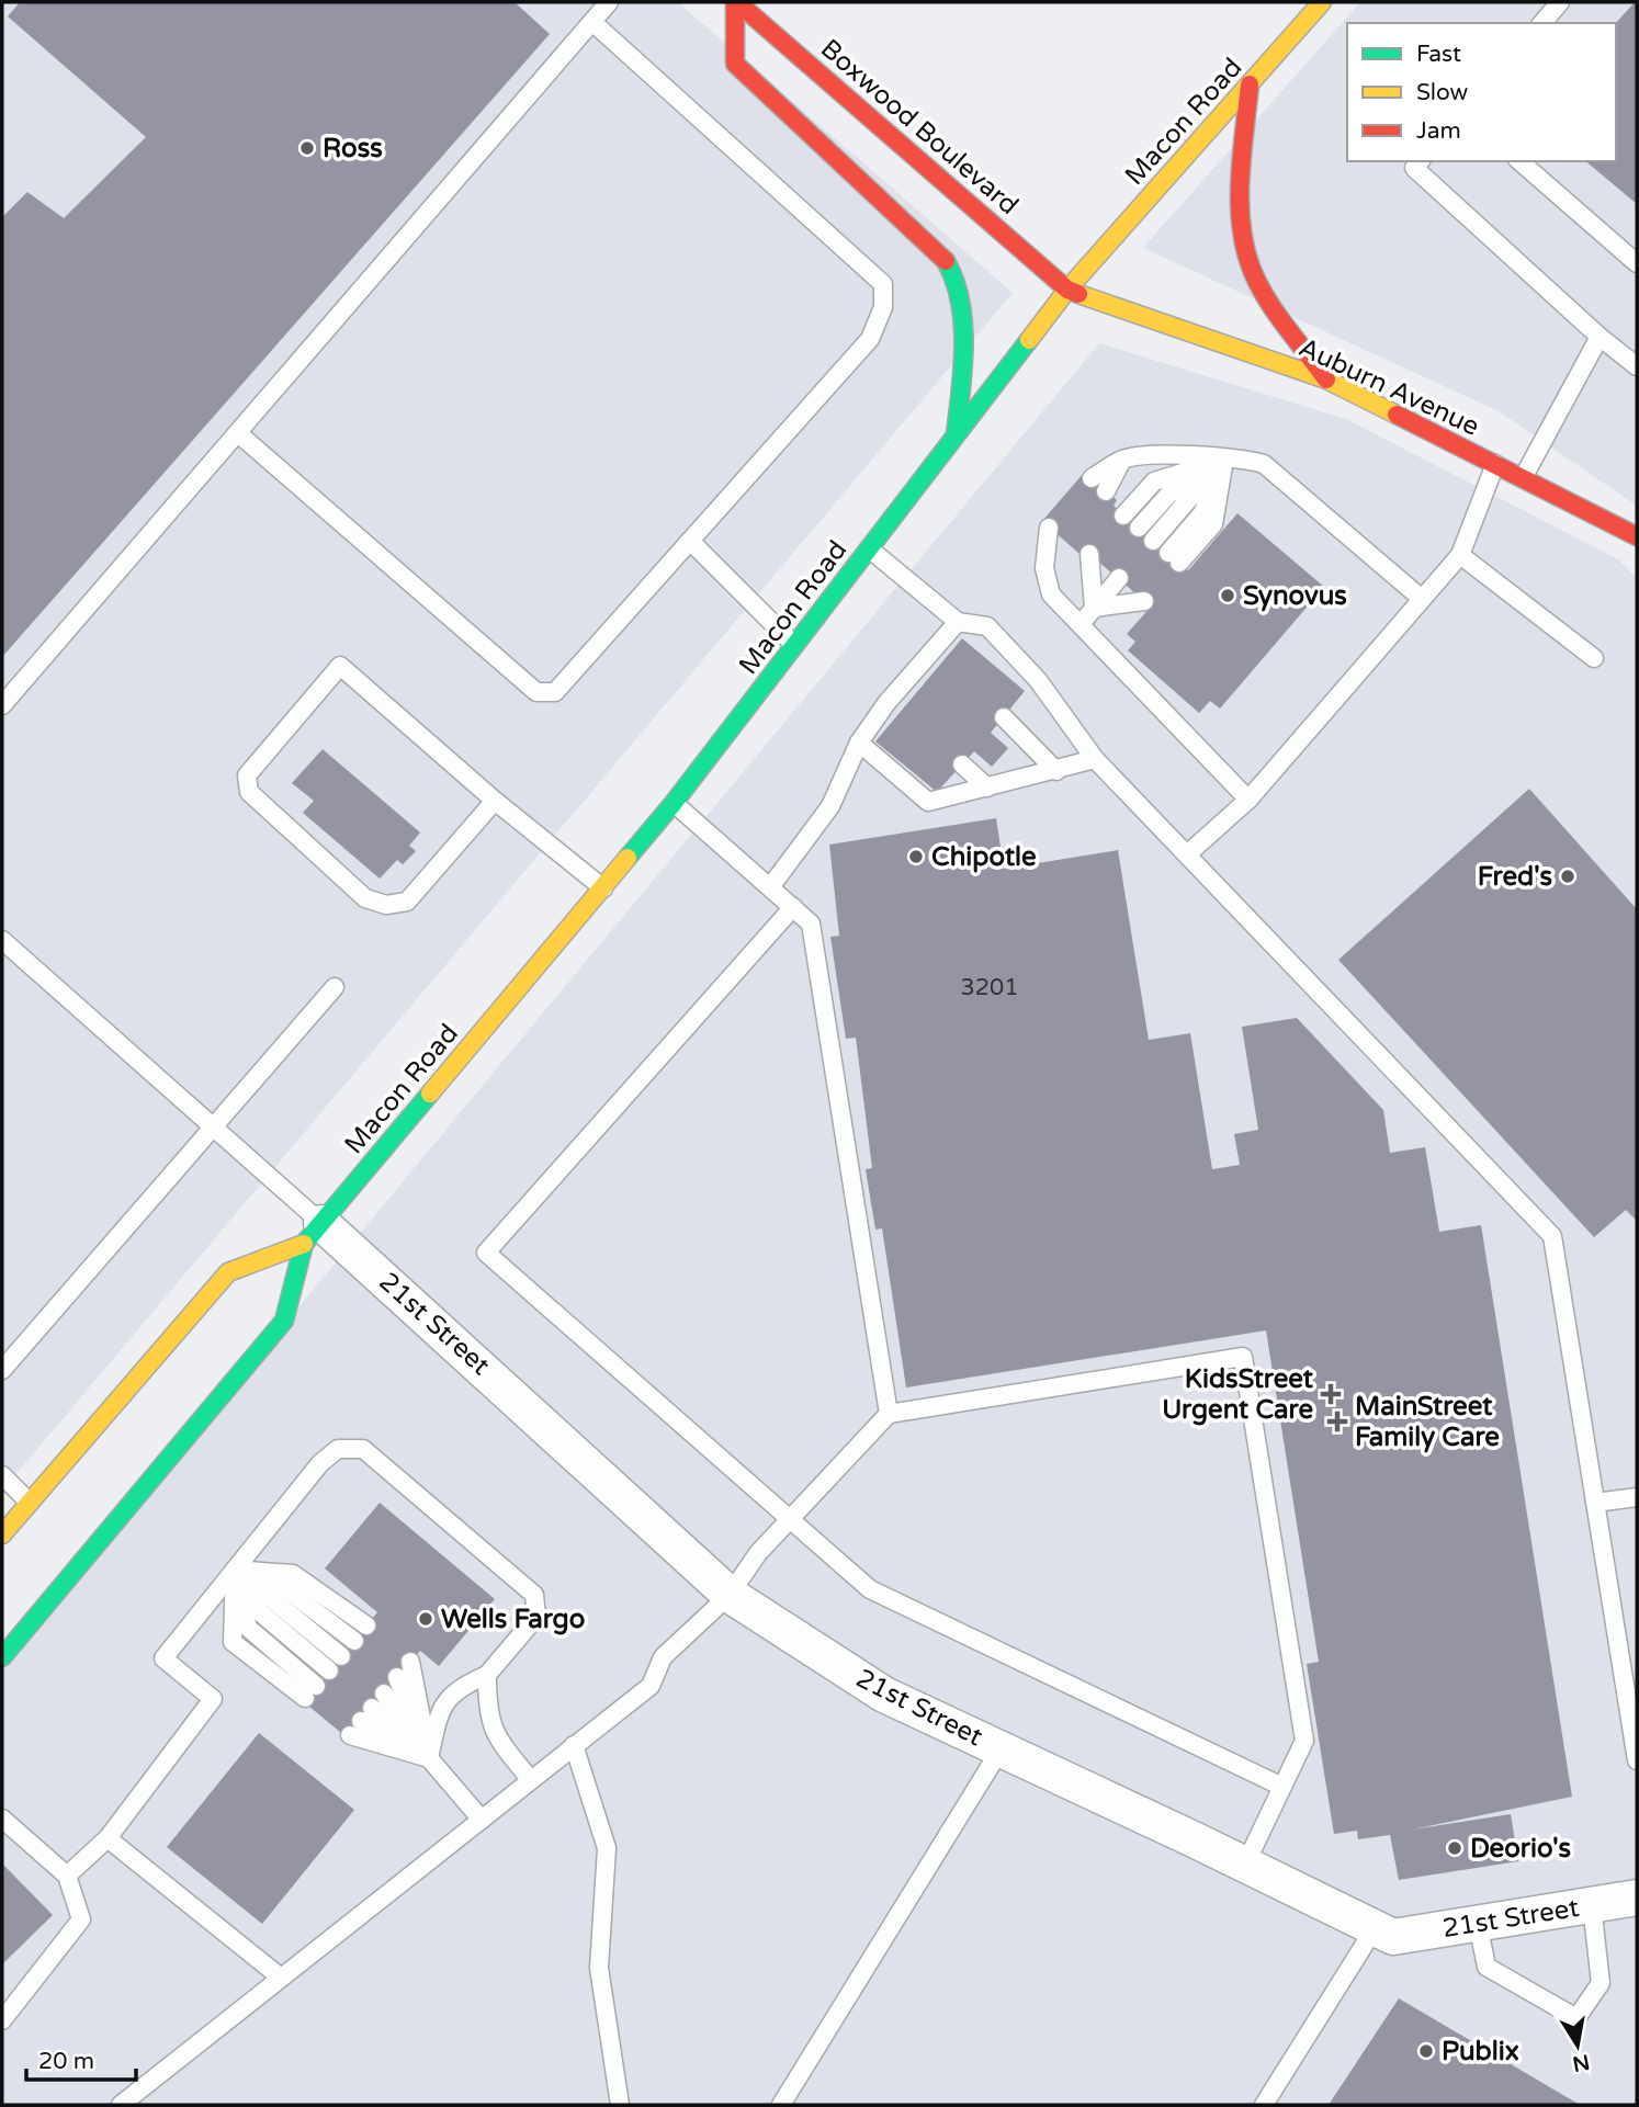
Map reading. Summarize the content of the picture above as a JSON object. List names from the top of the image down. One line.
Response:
{"streets":{"main road":["Macon Road","Boxwood Boulevard","Auburn Avenue"],"street":["21st Street"]},"crossings":[["Macon Road","Boxwood Boulevard"],["Macon Road","Auburn Avenue"],["Macon Road","21st Street"],["Boxwood Boulevard","Auburn Avenue"]],"places":{"other":["Ross","Synovus","Chipotle","Fred's","Wells Fargo","Deorio's","Publix"],"health":["KidsStreet Urgent Care","MainStreet Family Care"]},"house_numbers":["3201"],"legend":["Fast","Slow","Jam"],"scale_bar":"20 m","north":"bottom"}
